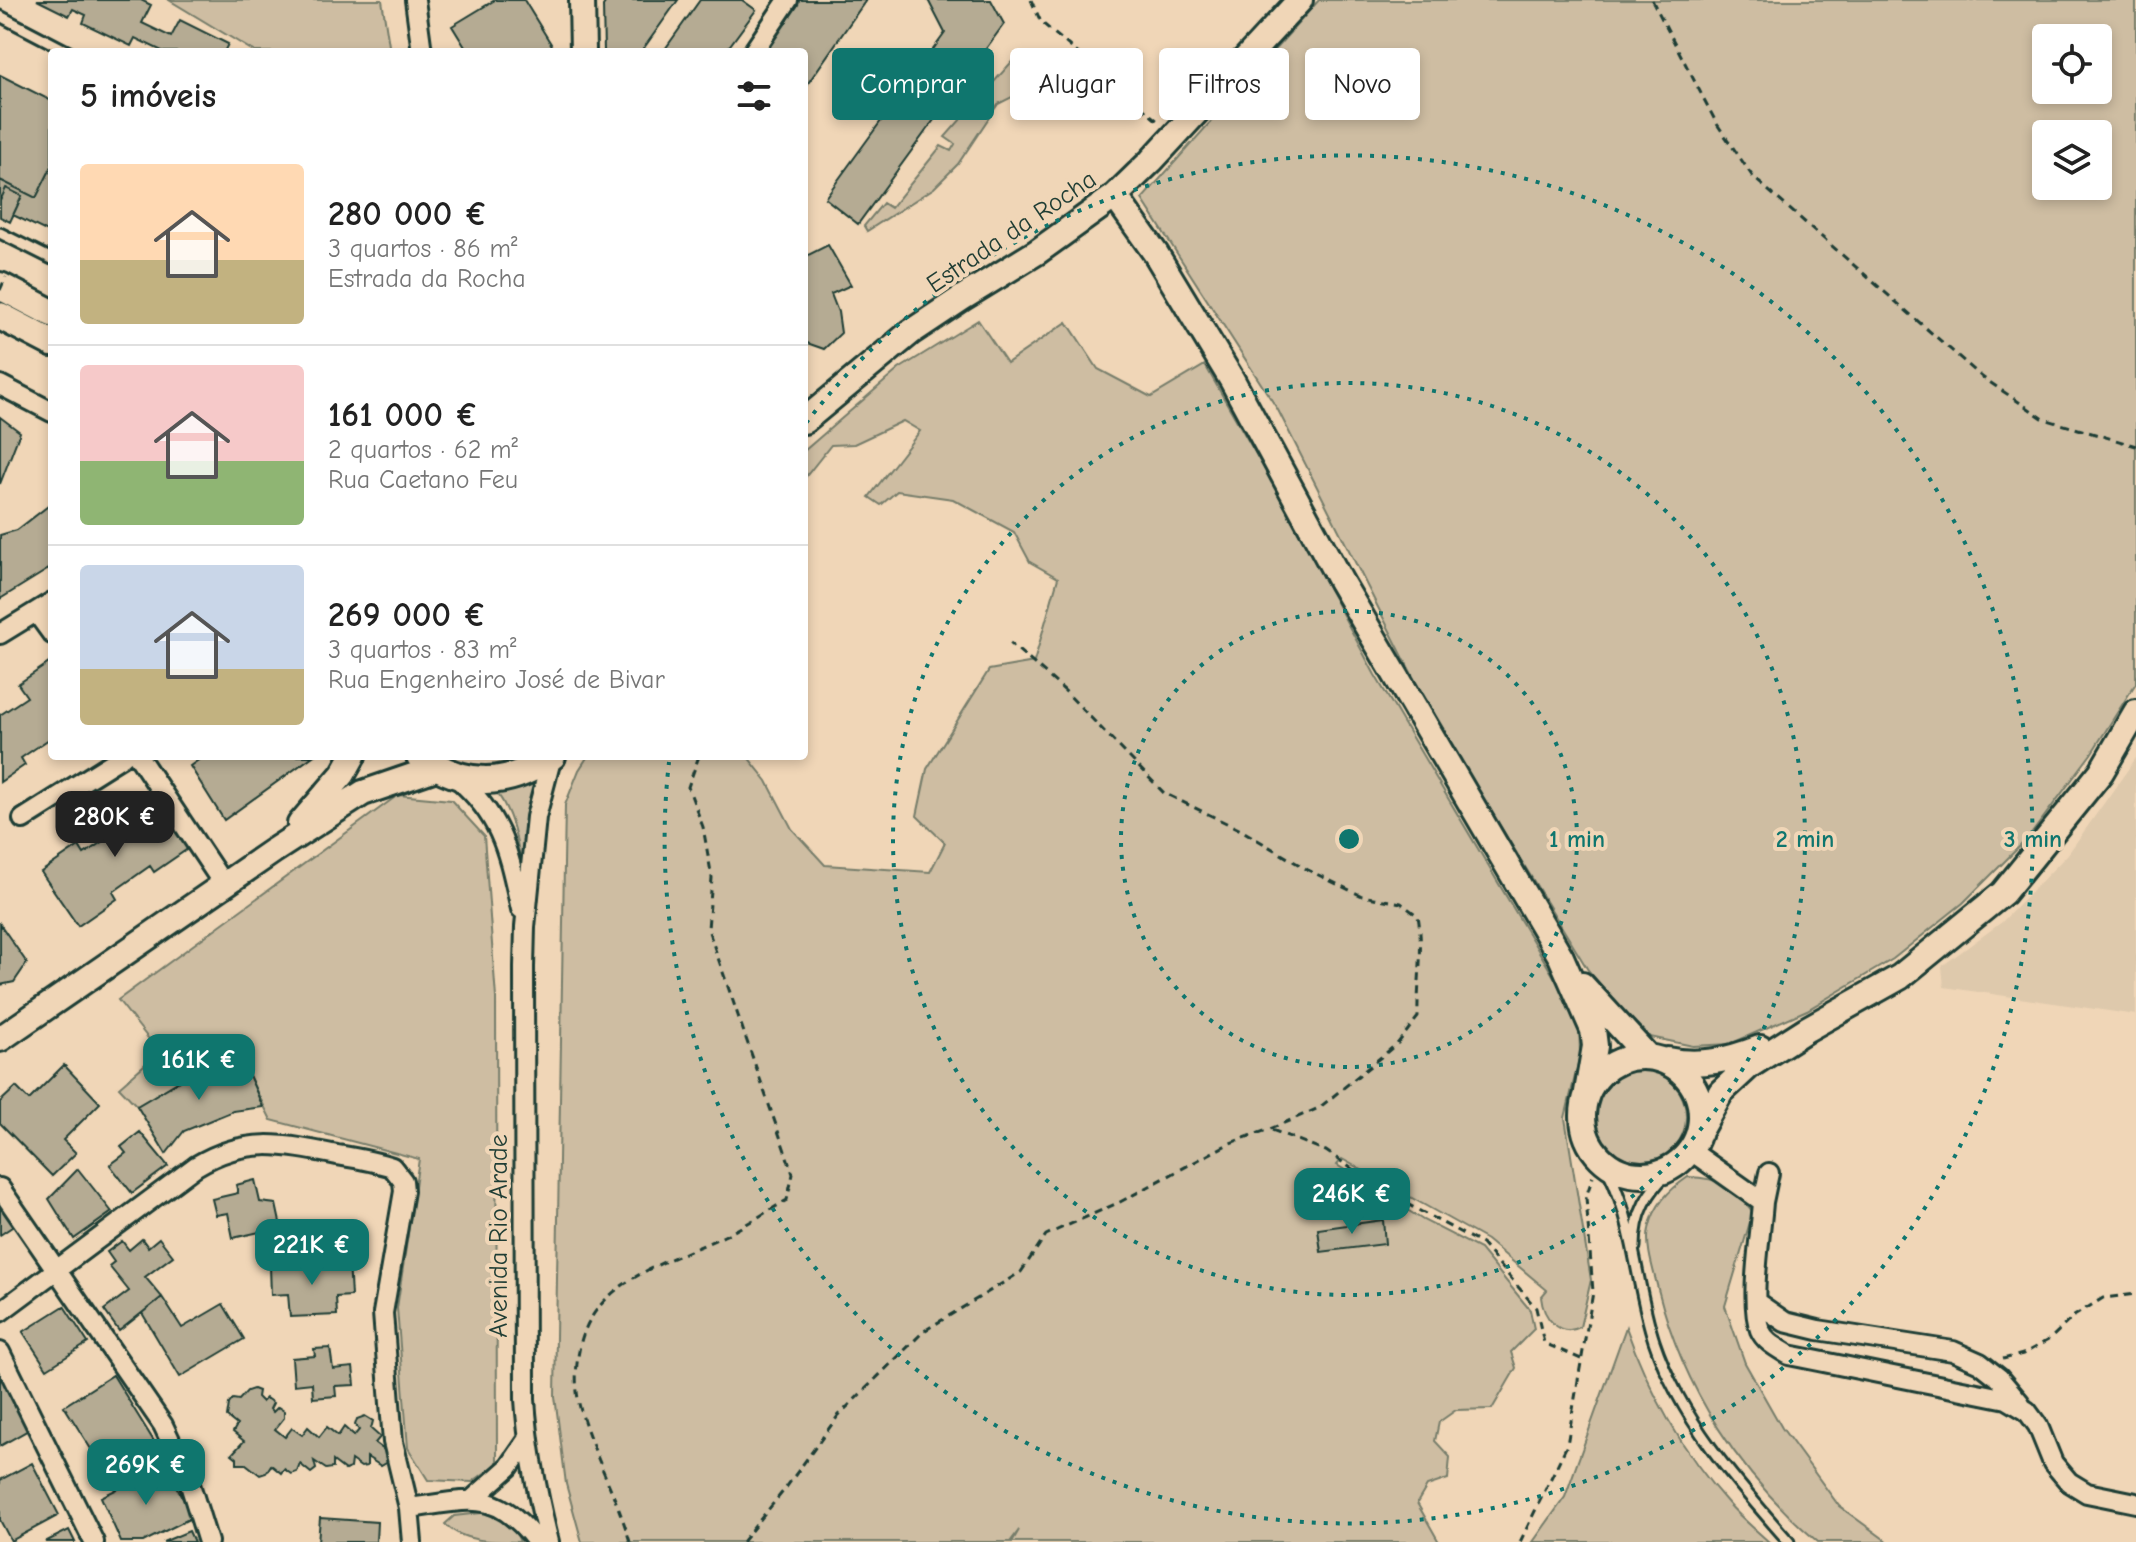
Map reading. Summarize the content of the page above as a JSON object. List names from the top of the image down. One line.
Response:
{"streets":{"street":["Estrada da Rocha","Avenida Rio Arade"]},"page":{"chip":["Comprar","Alugar","Filtros","Novo"],"heading":"5 imóveis","list":[{"name":"280 000 €","note":"3 quartos · 86 m² · Estrada da Rocha"},{"name":"161 000 €","note":"2 quartos · 62 m² · Rua Caetano Feu"},{"name":"269 000 €","note":"3 quartos · 83 m² · Rua Engenheiro José de Bivar"}],"price":["280K €","161K €","246K €","221K €","269K €"]},"rings":["1 min","2 min","3 min"]}
